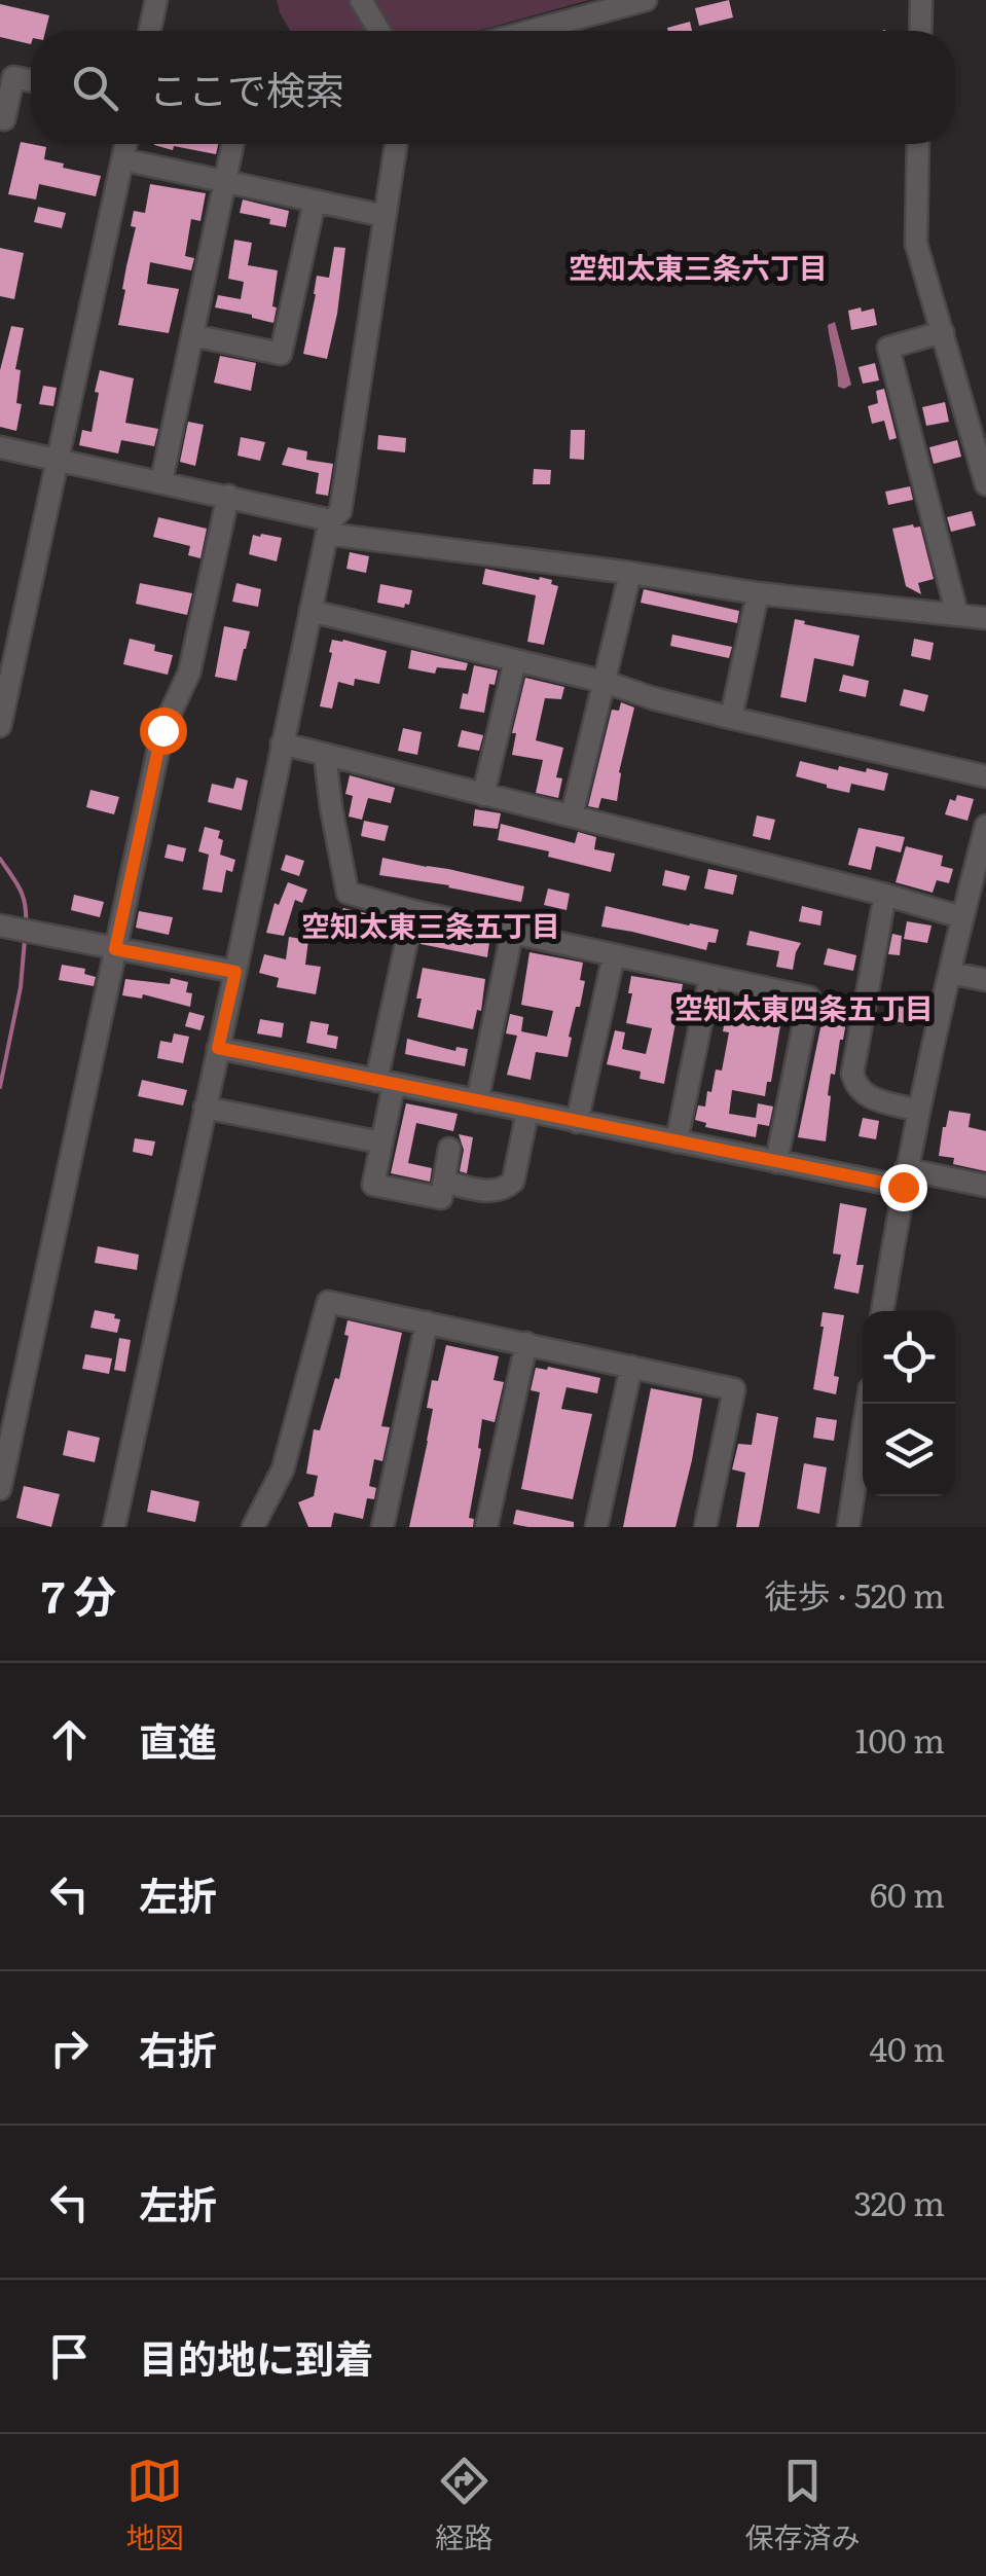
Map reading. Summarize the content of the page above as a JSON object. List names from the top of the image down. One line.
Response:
{"districts":["空知太東三条六丁目","空知太東三条五丁目","空知太東四条五丁目"],"page":{"search":"ここで検索","heading":["7 分","徒歩 · 520 m"],"list":[["直進","100 m"],["左折","60 m"],["右折","40 m"],["左折","320 m"],"目的地に到着"],"nav":["地図","経路","保存済み"]}}
